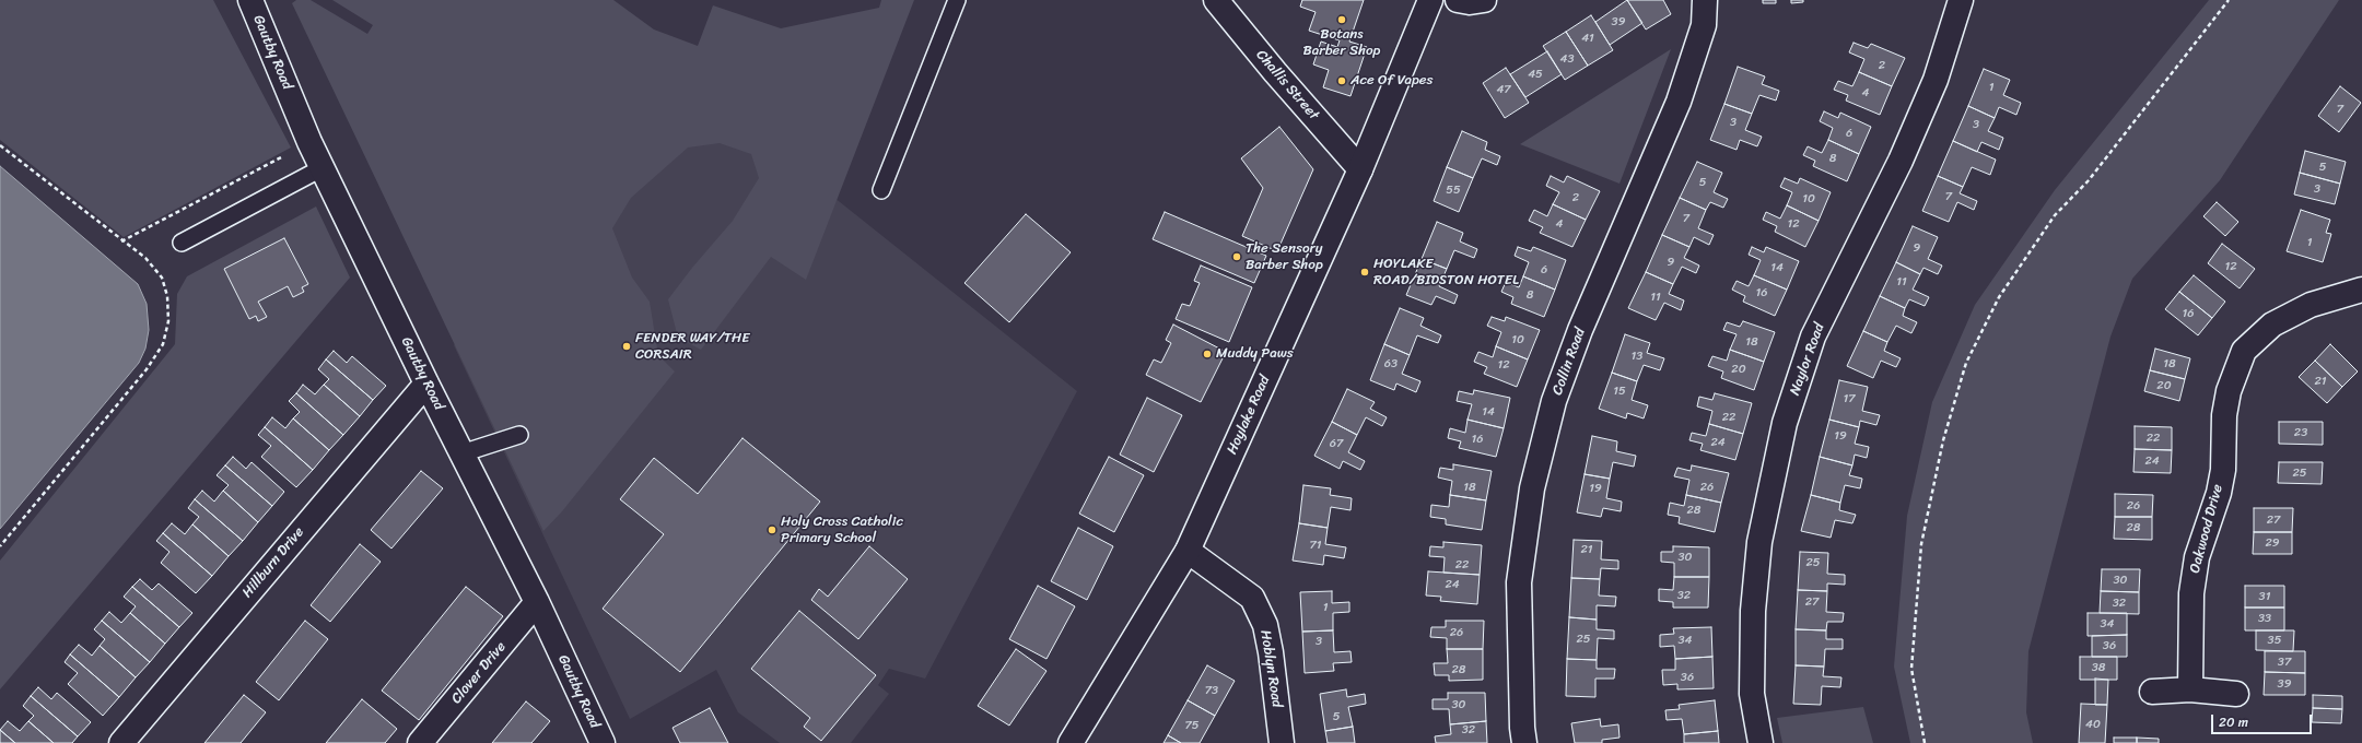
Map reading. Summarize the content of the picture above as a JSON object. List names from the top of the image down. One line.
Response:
{"streets":{"street":["Gautby Road","Challis Street","Naylor Road","Collin Road","Hoylake Road","Oakwood Drive","Hillburn Drive","Hoblyn Road","Clover Drive"]},"crossings":[["Gautby Road","Hillburn Drive"],["Gautby Road","Clover Drive"],["Challis Street","Hoylake Road"],["Hoylake Road","Hoblyn Road"]],"places":["Botans Barber Shop","Ace Of Vapes","The Sensory Barber Shop","HOYLAKE ROAD/BIDSTON HOTEL","FENDER WAY/THE CORSAIR","Muddy Paws","Holy Cross Catholic Primary School"],"house_numbers":["39","41","43","2","45","1","47","4","7","3","3","6","8","5","5","3","55","7","2","10","7","4","12","1","9","9","12","14","6","11","16","8","11","16","10","18","13","63","18","12","20","21","20","15","17","14","22","23","19","22","16","24","67","24","25","18","26","19","26","28","27","28","29","71","21","30","25","22","30","24","32","31","27","32","1","33","34","26","25","34","35","3","36","37","38","28","36","39","73","30","5","40","75","32"],"scale_bar":"20 m"}
